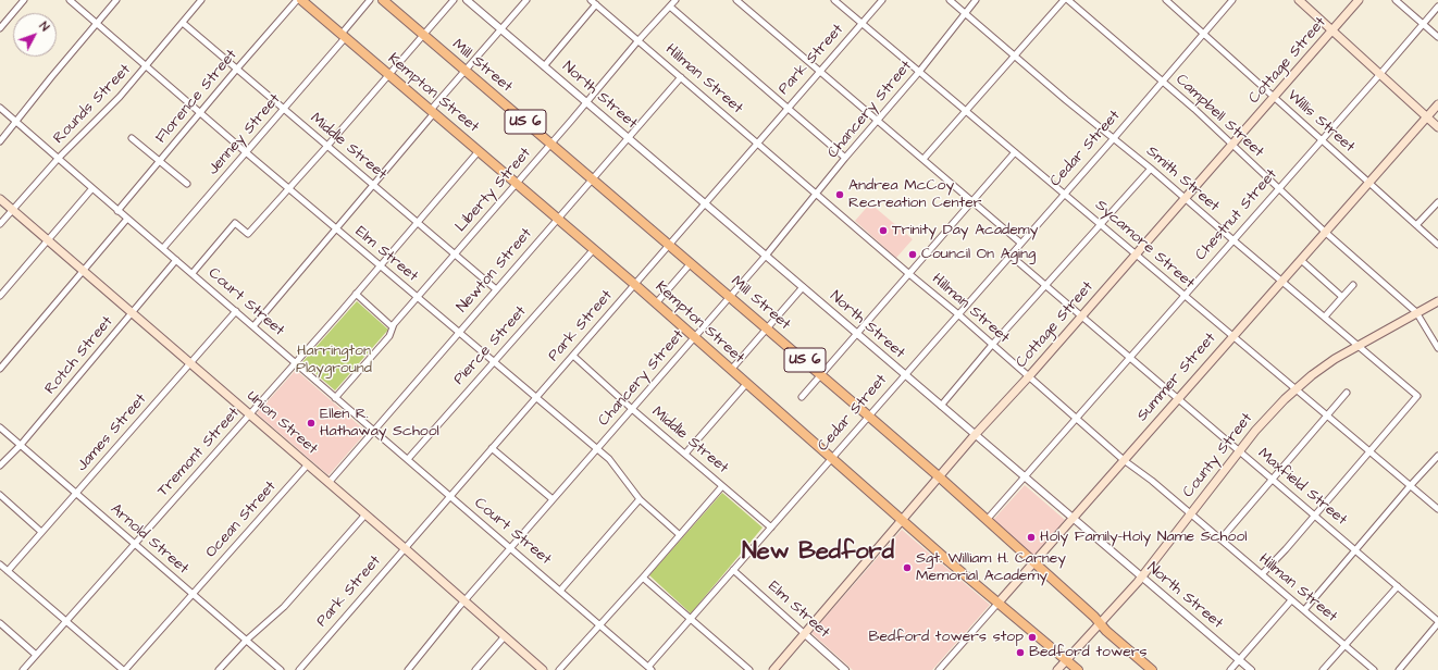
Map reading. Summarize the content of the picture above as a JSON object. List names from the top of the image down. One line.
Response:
{"streets":{"main road":["Cottage Street","Mill Street","Kempton Street","US 6","Summer Street","Union Street","County Street"],"street":["Park Street","Hillman Street","North Street","Florence Street","Rounds Street","Chancery Street","Campbell Street","Willis Street","Jenney Street","Middle Street","Cedar Street","Smith Street","Liberty Street","Chestnut Street","Sycamore Street","Elm Street","Newton Street","Court Street","Pierce Street","Rotch Street","James Street","Tremont Street","Maxfield Street","Ocean Street","Arnold Street"]},"crossings":[["Park Street","Mill Street"],["Park Street","Hillman Street"],["Park Street","Kempton Street"],["Park Street","North Street"],["Park Street","Middle Street"],["Park Street","Sycamore Street"],["Park Street","Elm Street"],["Park Street","Court Street"],["Park Street","Union Street"],["Cottage Street","Mill Street"],["Cottage Street","Hillman Street"],["Cottage Street","Kempton Street"],["Cottage Street","North Street"],["Cottage Street","Campbell Street"],["Cottage Street","Willis Street"],["Cottage Street","Smith Street"],["Cottage Street","Sycamore Street"],["Cottage Street","Elm Street"],["Cottage Street","Maxfield Street"],["Mill Street","Chancery Street"],["Mill Street","Cedar Street"],["Mill Street","Liberty Street"],["Mill Street","Chestnut Street"],["Mill Street","Newton Street"],["Mill Street","Summer Street"],["Mill Street","County Street"],["Hillman Street","Chancery Street"],["Hillman Street","Cedar Street"],["Hillman Street","Liberty Street"],["Hillman Street","Chestnut Street"],["Hillman Street","Newton Street"],["Hillman Street","Summer Street"],["Hillman Street","County Street"],["Kempton Street","Chancery Street"],["Kempton Street","Jenney Street"],["Kempton Street","Cedar Street"],["Kempton Street","Liberty Street"],["Kempton Street","Newton Street"],["Kempton Street","Pierce Street"],["Kempton Street","Summer Street"],["Kempton Street","Tremont Street"],["Kempton Street","County Street"],["North Street","Chancery Street"],["North Street","Cedar Street"],["North Street","Liberty Street"],["North Street","Chestnut Street"],["North Street","Newton Street"],["North Street","Summer Street"],["North Street","County Street"],["Florence Street","Middle Street"],["Florence Street","Elm Street"],["Florence Street","Court Street"],["Rounds Street","Middle Street"],["Rounds Street","Elm Street"],["Rounds Street","Court Street"],["Rounds Street","Union Street"],["Chancery Street","Middle Street"],["Chancery Street","Smith Street"],["Chancery Street","Sycamore Street"],["Chancery Street","Elm Street"],["Chancery Street","Court Street"],["Chancery Street","Union Street"],["Campbell Street","Cedar Street"],["Campbell Street","Chestnut Street"],["Campbell Street","Summer Street"],["Campbell Street","County Street"],["Willis Street","Cedar Street"],["Willis Street","Chestnut Street"],["Willis Street","Summer Street"],["Jenney Street","Middle Street"],["Jenney Street","Elm Street"],["Jenney Street","Court Street"],["Middle Street","Cedar Street"],["Middle Street","Liberty Street"],["Middle Street","Newton Street"],["Middle Street","Tremont Street"],["Cedar Street","Smith Street"],["Cedar Street","Sycamore Street"],["Cedar Street","Elm Street"],["Cedar Street","Court Street"],["Cedar Street","Maxfield Street"],["Smith Street","Chestnut Street"],["Smith Street","Sycamore Street"],["Smith Street","Summer Street"],["Smith Street","County Street"],["Liberty Street","Elm Street"],["Liberty Street","Court Street"],["Chestnut Street","Sycamore Street"],["Chestnut Street","Maxfield Street"],["Sycamore Street","Summer Street"],["Sycamore Street","County Street"],["Elm Street","Newton Street"],["Elm Street","Pierce Street"],["Elm Street","Tremont Street"],["Newton Street","Court Street"],["Newton Street","Union Street"],["Court Street","Pierce Street"],["Court Street","Rotch Street"],["Court Street","James Street"],["Court Street","Tremont Street"],["Rotch Street","Union Street"],["Rotch Street","Arnold Street"],["Summer Street","Maxfield Street"],["Union Street","James Street"],["Union Street","Tremont Street"],["Union Street","Ocean Street"],["James Street","Arnold Street"],["Tremont Street","Arnold Street"],["County Street","Maxfield Street"],["Ocean Street","Arnold Street"]],"districts":["New Bedford"],"parks":["Harrington Playground"],"places":["Andrea McCoy Recreation Center","Trinity Day Academy","Council On Aging","Ellen R. Hathaway School","Holy Family-Holy Name School","Sgt. William H. Carney Memorial Academy","Bedford towers stop","Bedford towers"],"north":"top right"}
